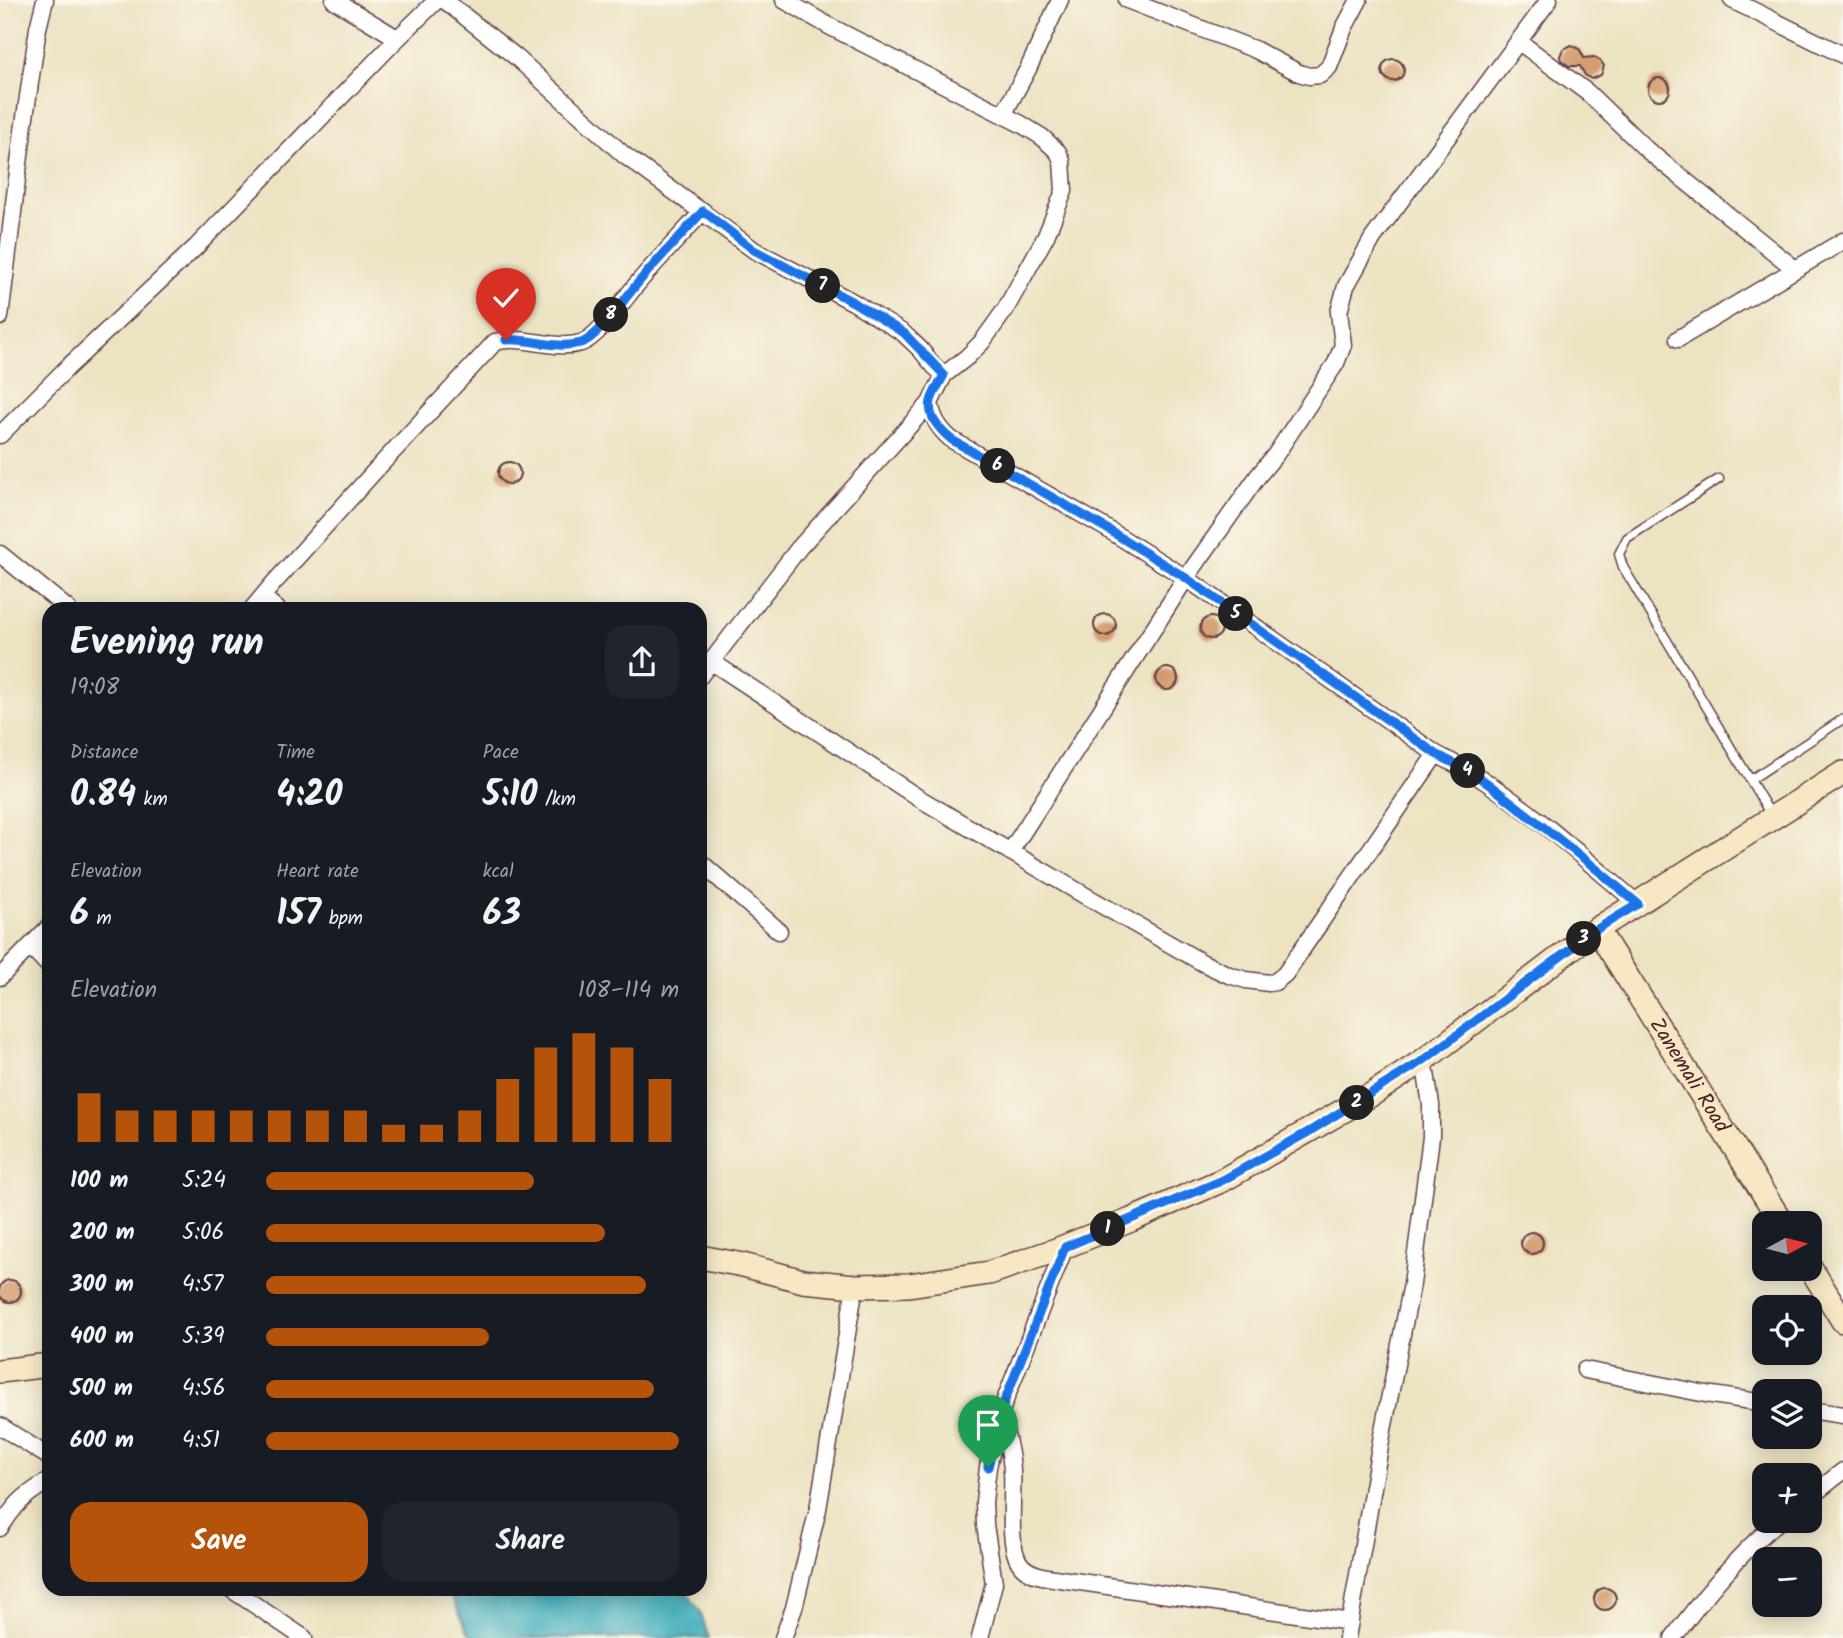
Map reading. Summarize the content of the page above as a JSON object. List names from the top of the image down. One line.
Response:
{"streets":{"street":["Zanemali Road"]},"north":"right","page":{"pins":["7","8","6","5","4","3","2","1"],"heading":["Evening run","19:08"],"stats":[["Distance","0.84 km"],["Time","4:20"],["Pace","5:10 /km"],["Elevation","6 m"],["Heart rate","157 bpm"],["kcal","63"]],"chart":["Elevation","108–114 m"],"list":[{"name":"100 m","note":"5:24"},{"name":"200 m","note":"5:06"},{"name":"300 m","note":"4:57"},{"name":"400 m","note":"5:39"},{"name":"500 m","note":"4:56"},{"name":"600 m","note":"4:51"}],"map_buttons":["+","−"],"buttons":["Save","Share"]}}
